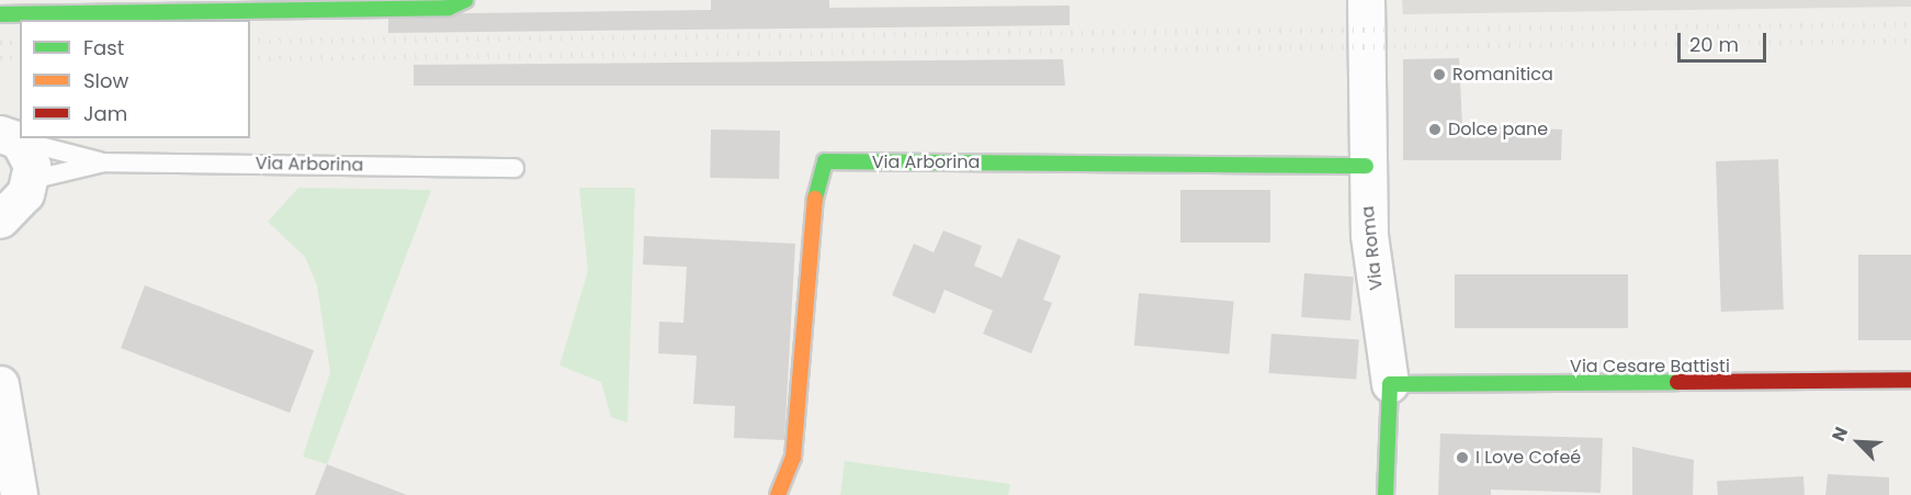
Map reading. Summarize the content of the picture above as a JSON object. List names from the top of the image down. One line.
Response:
{"streets":{"street":["Via Arborina","Via Roma","Via Cesare Battisti"]},"crossings":[["Via Arborina","Via Roma"],["Via Roma","Via Cesare Battisti"]],"places":["Romanitica","Dolce pane","I Love Cofeé"],"legend":["Fast","Slow","Jam"],"scale_bar":"20 m","north":"top left"}
